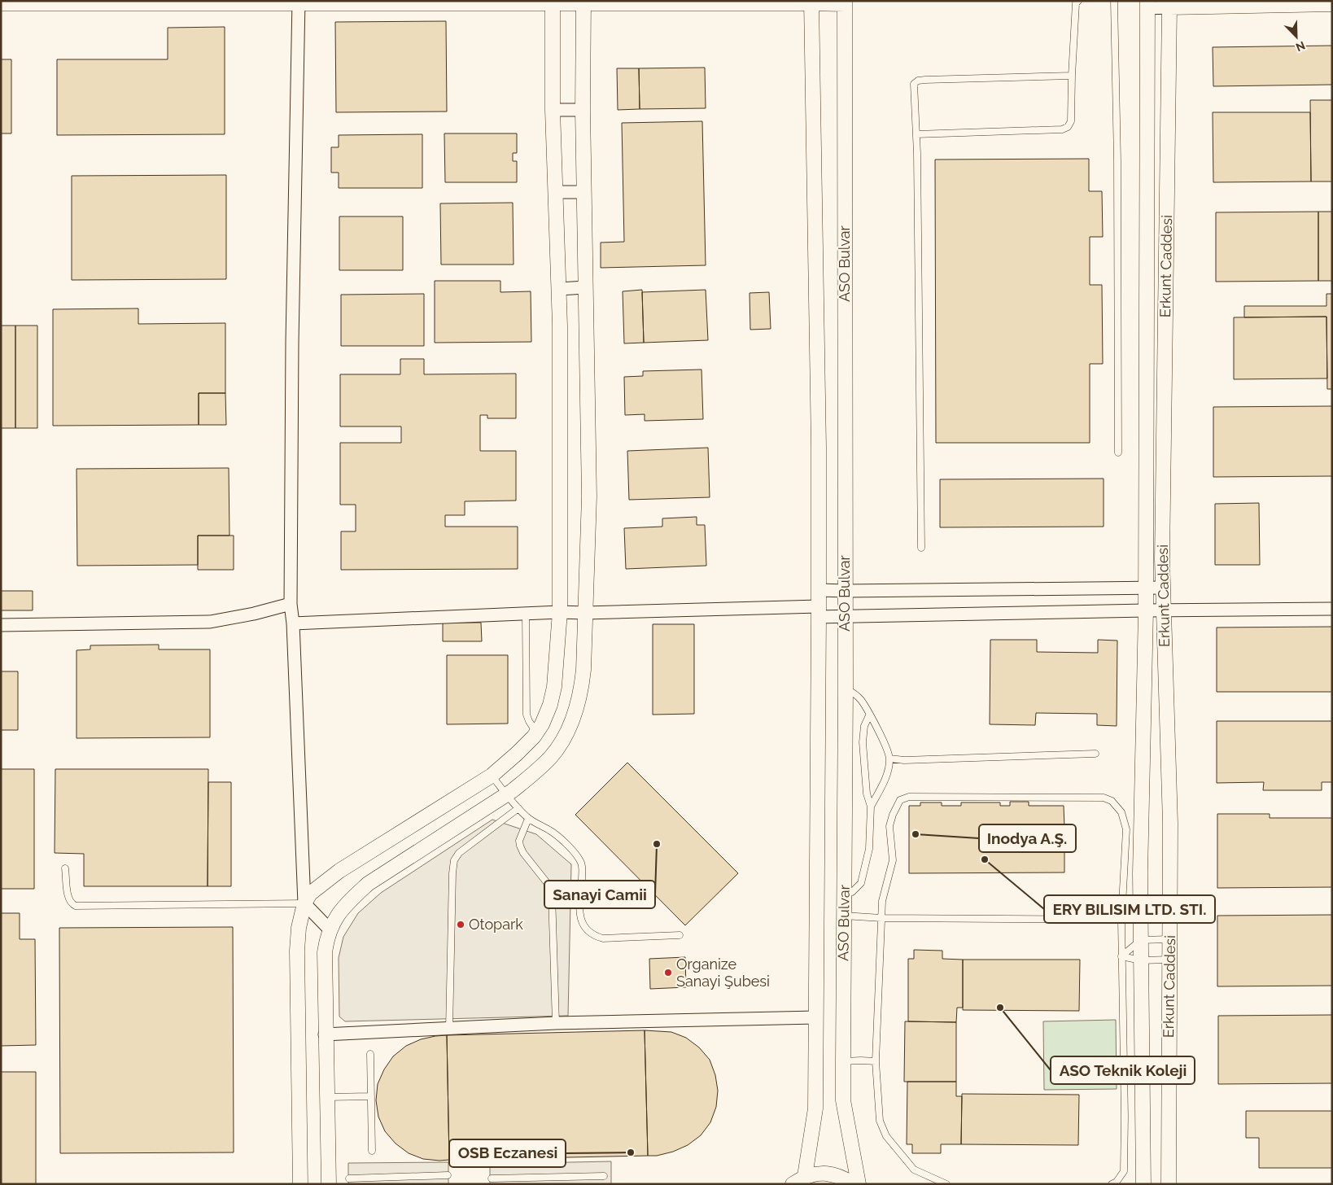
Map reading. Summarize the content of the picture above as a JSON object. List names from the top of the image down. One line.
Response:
{"streets":{"street":["ASO Bulvar","Erkunt Caddesi"]},"places":["Inodya A.Ş.","Sanayi Camii","ERY BILISIM LTD. STI.","Otopark","Organize Sanayi Şubesi","ASO Teknik Koleji","OSB Eczanesi"],"north":"bottom right"}
